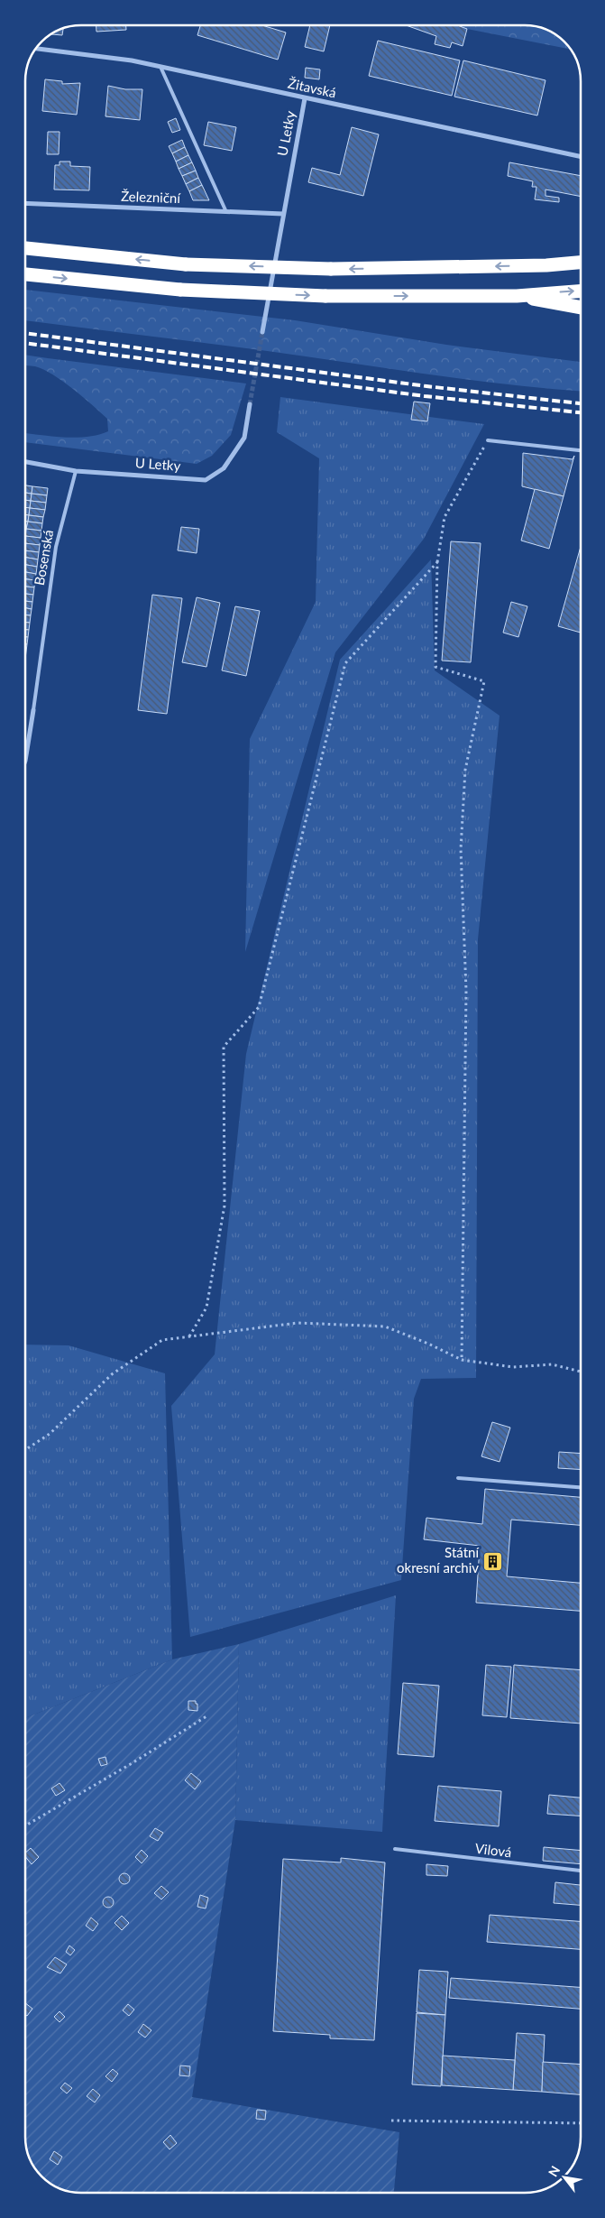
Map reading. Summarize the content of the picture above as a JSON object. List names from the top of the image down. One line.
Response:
{"streets":{"street":["Žitavská","U Letky","Železniční","Bosenská"],"lane":["Vilová"]},"crossings":[["Žitavská","U Letky"],["U Letky","Železniční"],["U Letky","Bosenská"]],"places":{"building":["Státní okresní archiv"]},"north":"top left"}
